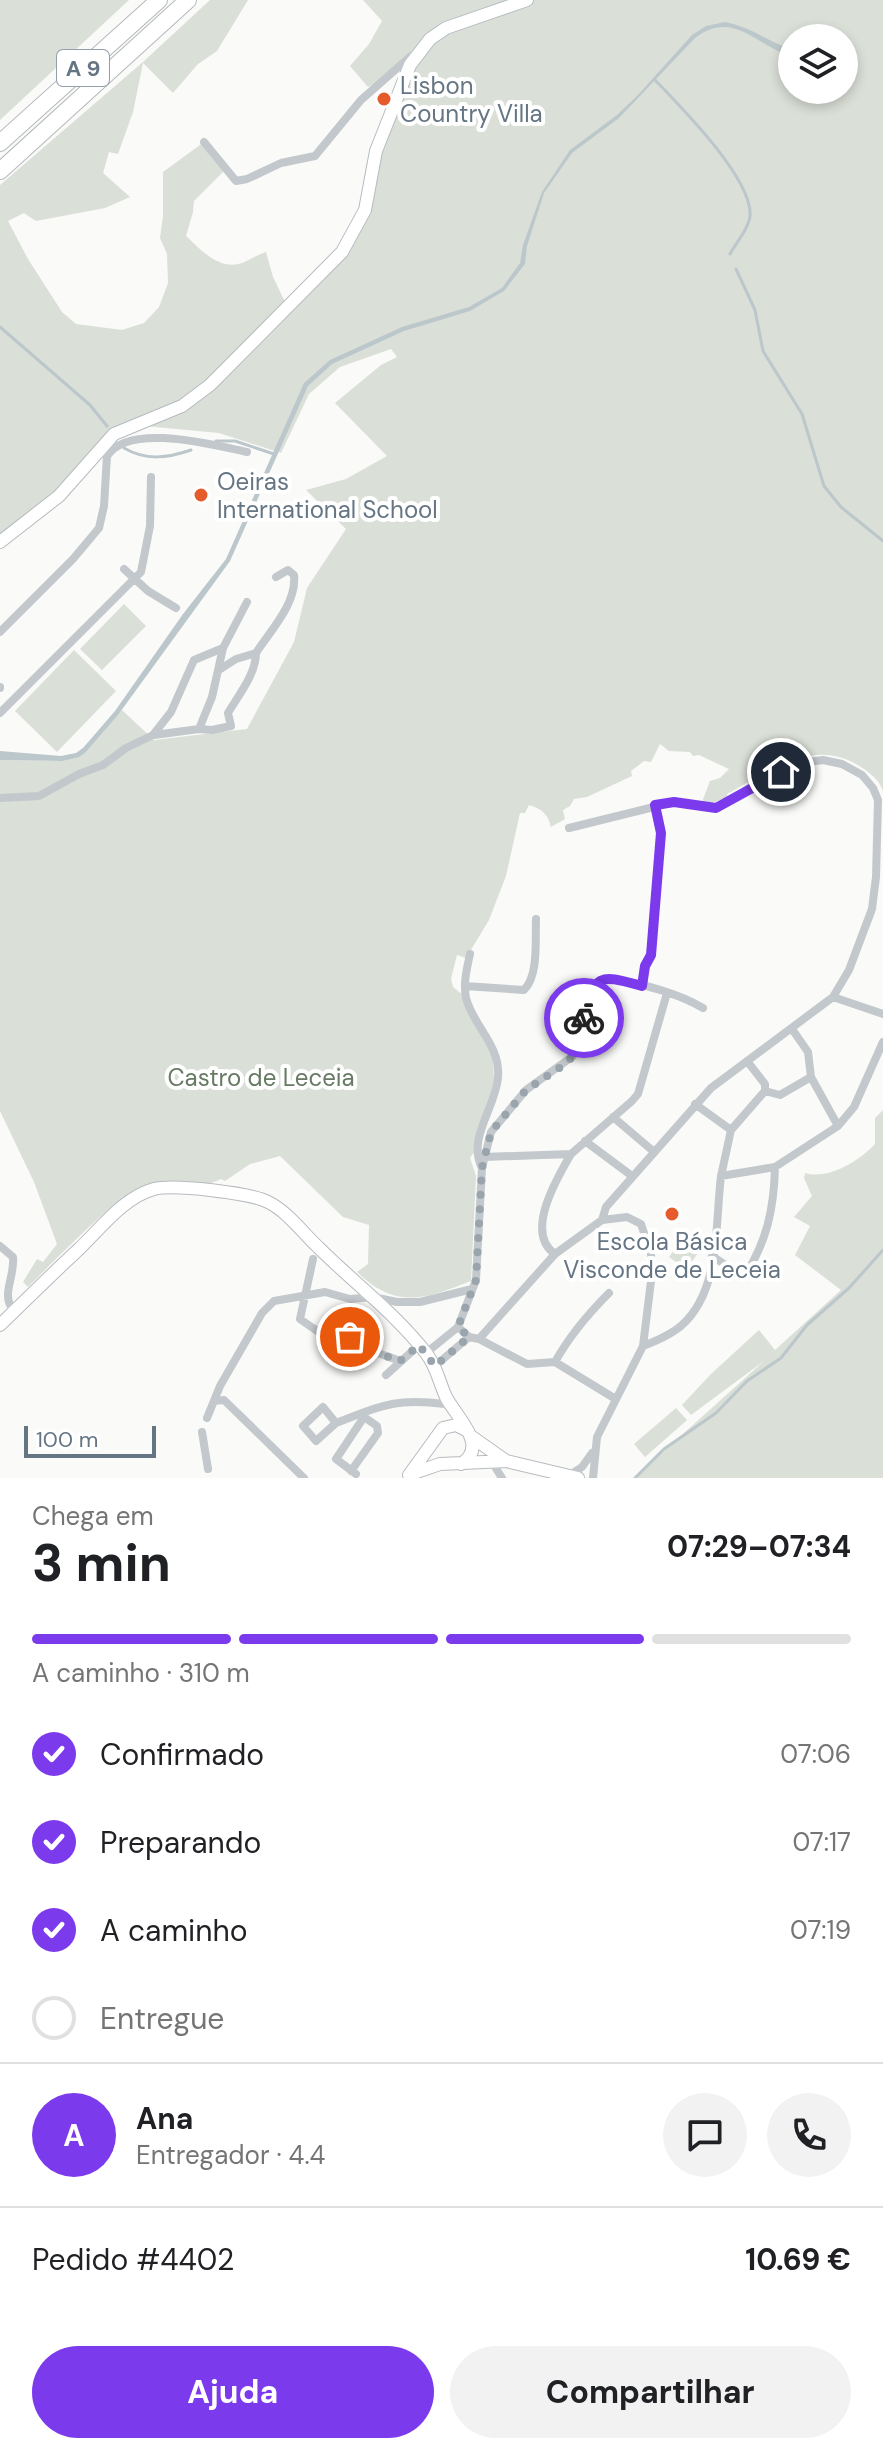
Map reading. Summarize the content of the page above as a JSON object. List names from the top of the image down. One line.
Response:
{"streets":{"highway":["A 9"]},"parks":["Castro de Leceia"],"places":["Lisbon Country Villa","Oeiras International School","Escola Básica Visconde de Leceia"],"scale_bar":"100 m","page":{"scale":"100 m","heading":["3 min","Chega em","07:29–07:34"],"panel":["Ana","Entregador · 4.4","Pedido #4402","10.69 €"],"bar":"A caminho · 310 m","list":[["Confirmado","07:06"],["Preparando","07:17"],["A caminho","07:19"],"Entregue"],"round":"A","buttons":["Ajuda","Compartilhar"]}}
